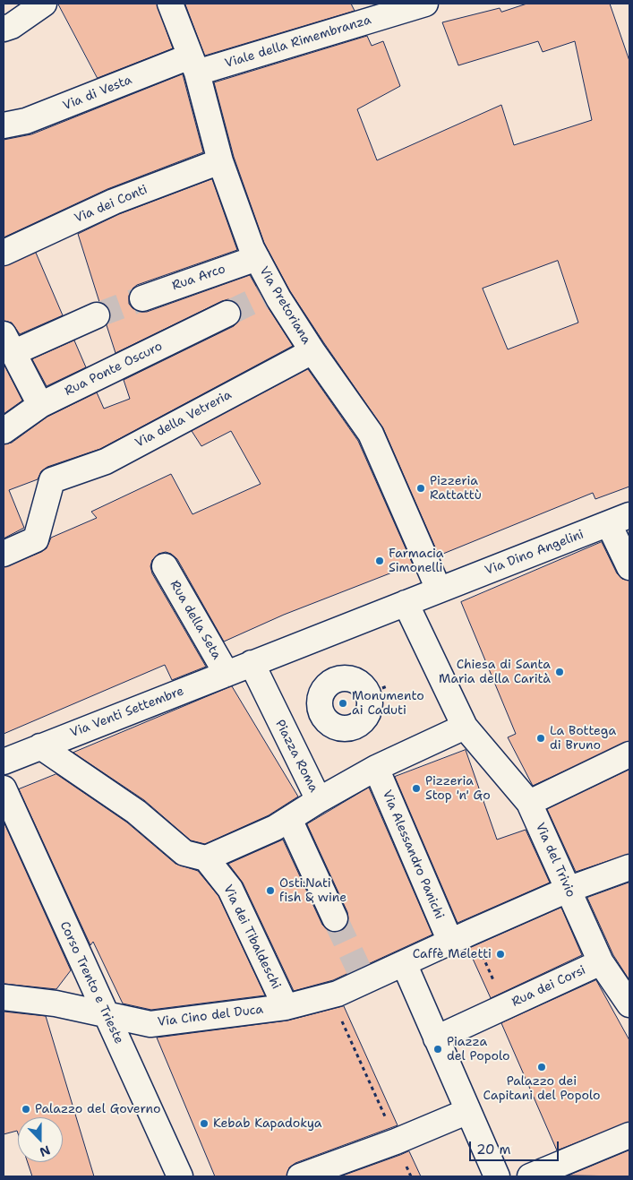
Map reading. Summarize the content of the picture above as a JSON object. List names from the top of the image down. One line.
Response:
{"streets":{"street":["Viale della Rimembranza","Via di Vesta","Via dei Conti","Rua Arco","Via Pretoriana","Rua Ponte Oscuro","Via della Vetreria","Via Dino Angelini","Rua della Seta","Via Venti Settembre","Piazza Roma","Via Alessandro Panichi","Via del Trivio","Via dei Tibaldeschi","Corso Trento e Trieste","Rua dei Corsi","Via Cino del Duca"]},"crossings":[["Viale della Rimembranza","Via di Vesta"],["Viale della Rimembranza","Via Pretoriana"],["Via di Vesta","Via Pretoriana"],["Via dei Conti","Via Pretoriana"],["Rua Arco","Via Pretoriana"],["Via Pretoriana","Via della Vetreria"],["Via Pretoriana","Via Dino Angelini"],["Rua della Seta","Via Venti Settembre"],["Via Venti Settembre","Piazza Roma"],["Piazza Roma","Via Alessandro Panichi"],["Piazza Roma","Via del Trivio"],["Via del Trivio","Rua dei Corsi"],["Via dei Tibaldeschi","Via Cino del Duca"],["Corso Trento e Trieste","Via Cino del Duca"]],"places":["Pizzeria Rattattù","Farmacia Simonelli","Chiesa di Santa Maria della Carità","Monumento ai Caduti","La Bottega di Bruno","Pizzeria Stop 'n' Go","Osti.Nati fish & wine","Caffè Meletti","Piazza del Popolo","Palazzo dei Capitani del Popolo","Palazzo del Governo","Kebab Kapadokya"],"scale_bar":"20 m","north":"bottom"}
